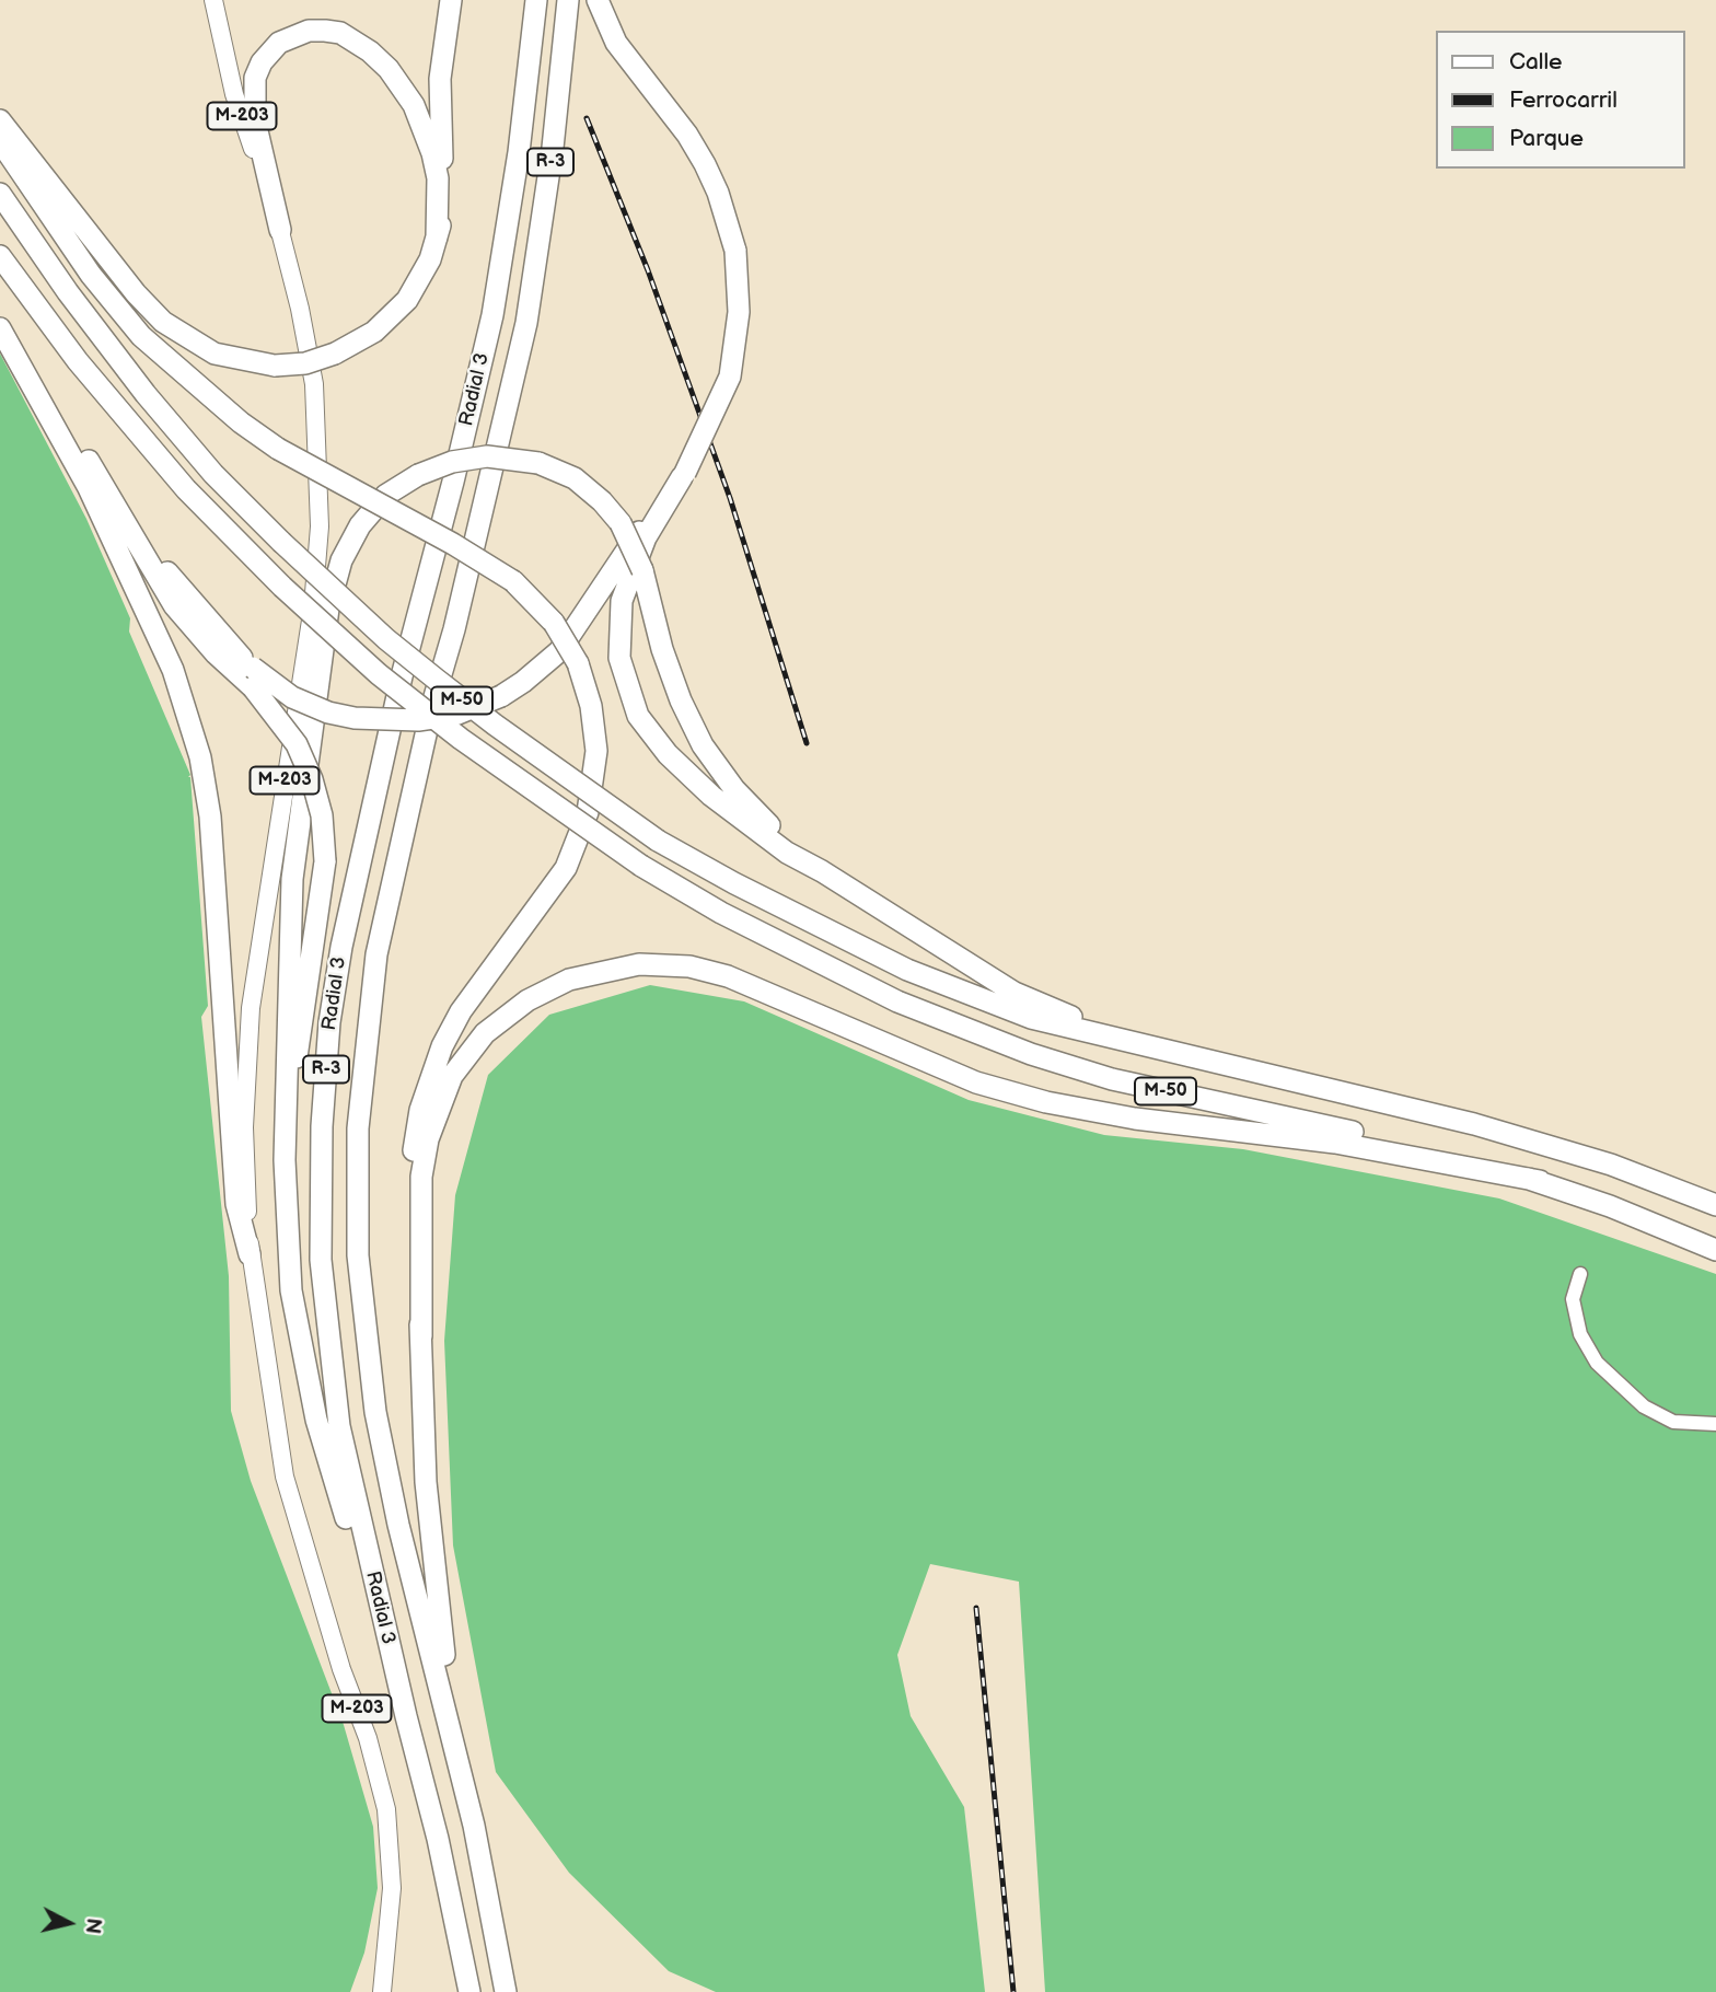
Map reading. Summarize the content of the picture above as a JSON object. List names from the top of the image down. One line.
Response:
{"streets":{"highway":["R-3","Radial 3","M-50"],"main road":["M-203"]},"legend":["Calle","Ferrocarril","Parque"],"north":"right"}
